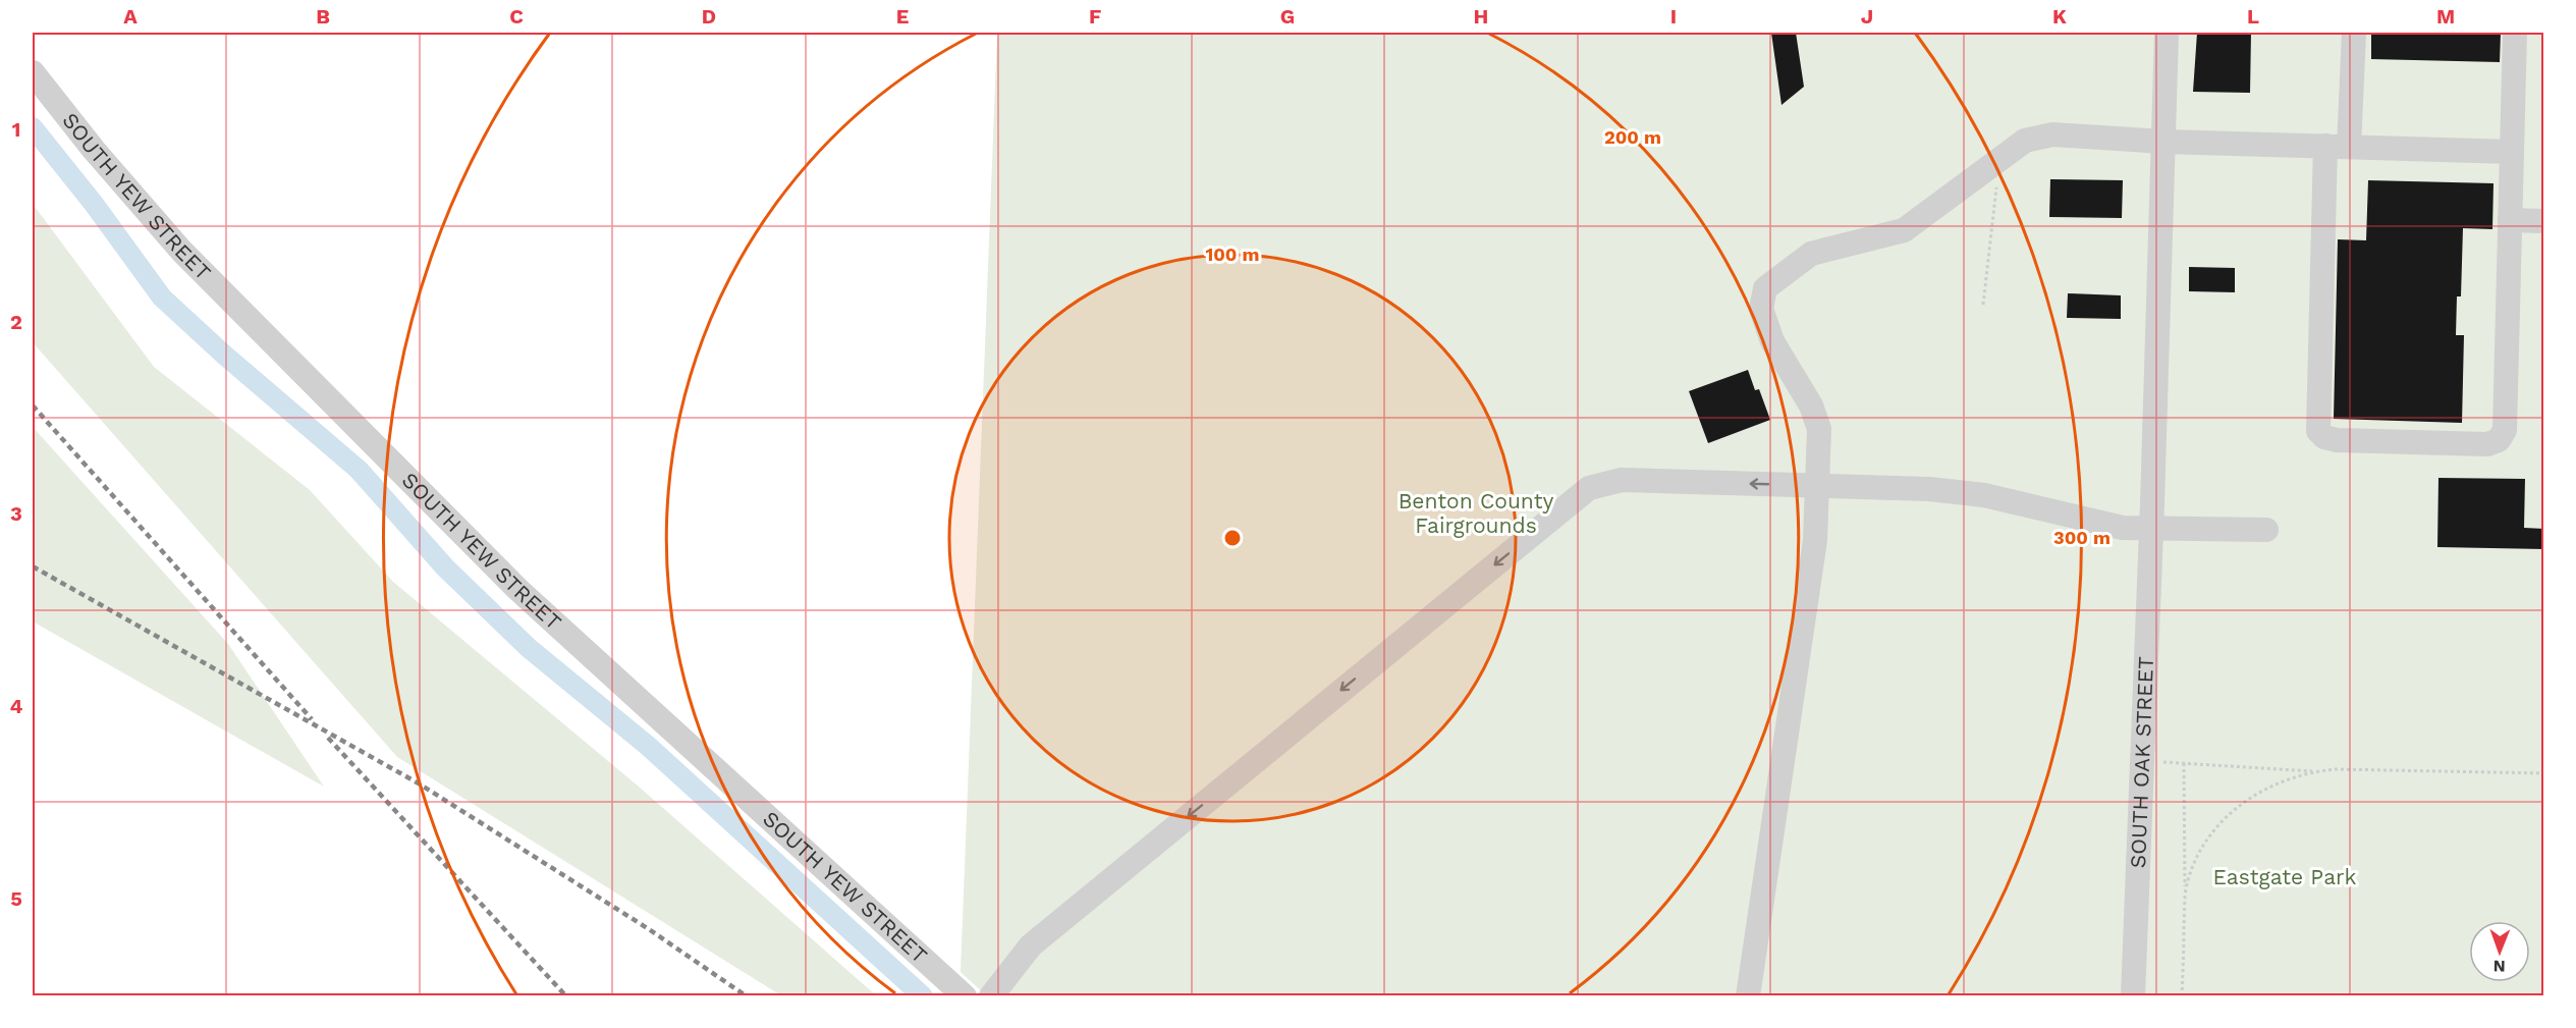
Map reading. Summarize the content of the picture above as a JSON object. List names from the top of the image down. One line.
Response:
{"streets":{"street":["SOUTH YEW STREET","SOUTH OAK STREET"]},"parks":["Benton County Fairgrounds","Eastgate Park"],"north":"bottom","grid":{"columns":["A","B","C","D","E","F","G","H","I","J","K","L","M"],"rows":["1","2","3","4","5"]},"rings":["200 m","100 m","300 m"]}
